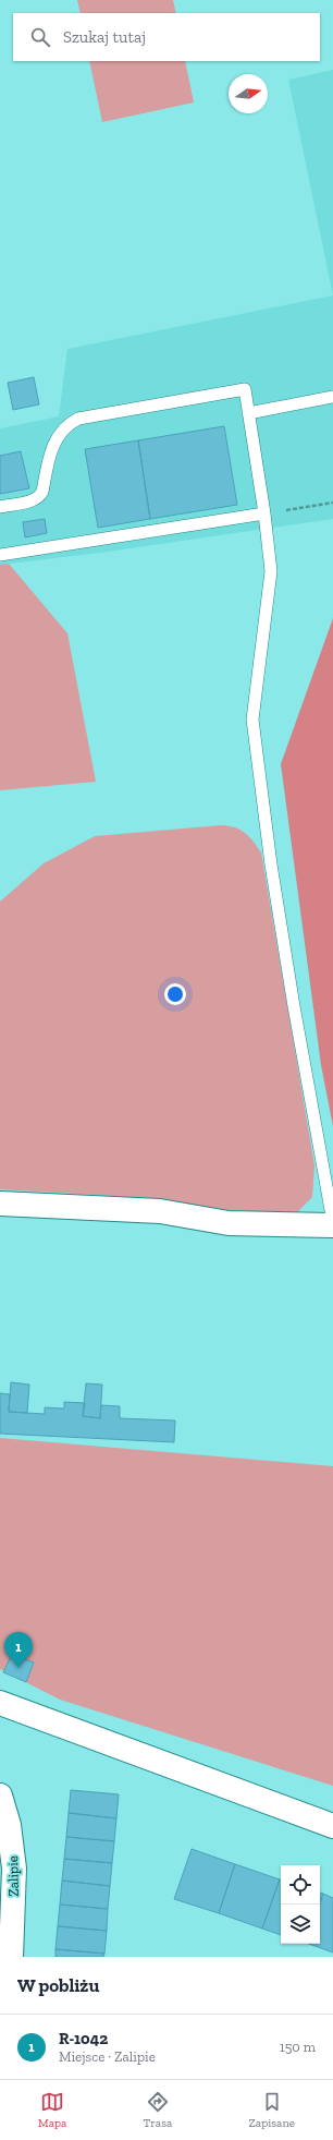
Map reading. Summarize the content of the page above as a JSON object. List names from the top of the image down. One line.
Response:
{"streets":{"street":["Zalipie"]},"north":"right","page":{"search":"Szukaj tutaj","pins":"1","heading":"W pobliżu","list":[{"mark":"1","name":"R-1042","note":"Miejsce · Zalipie","value":"150 m"}],"nav":["Mapa","Trasa","Zapisane"]}}
